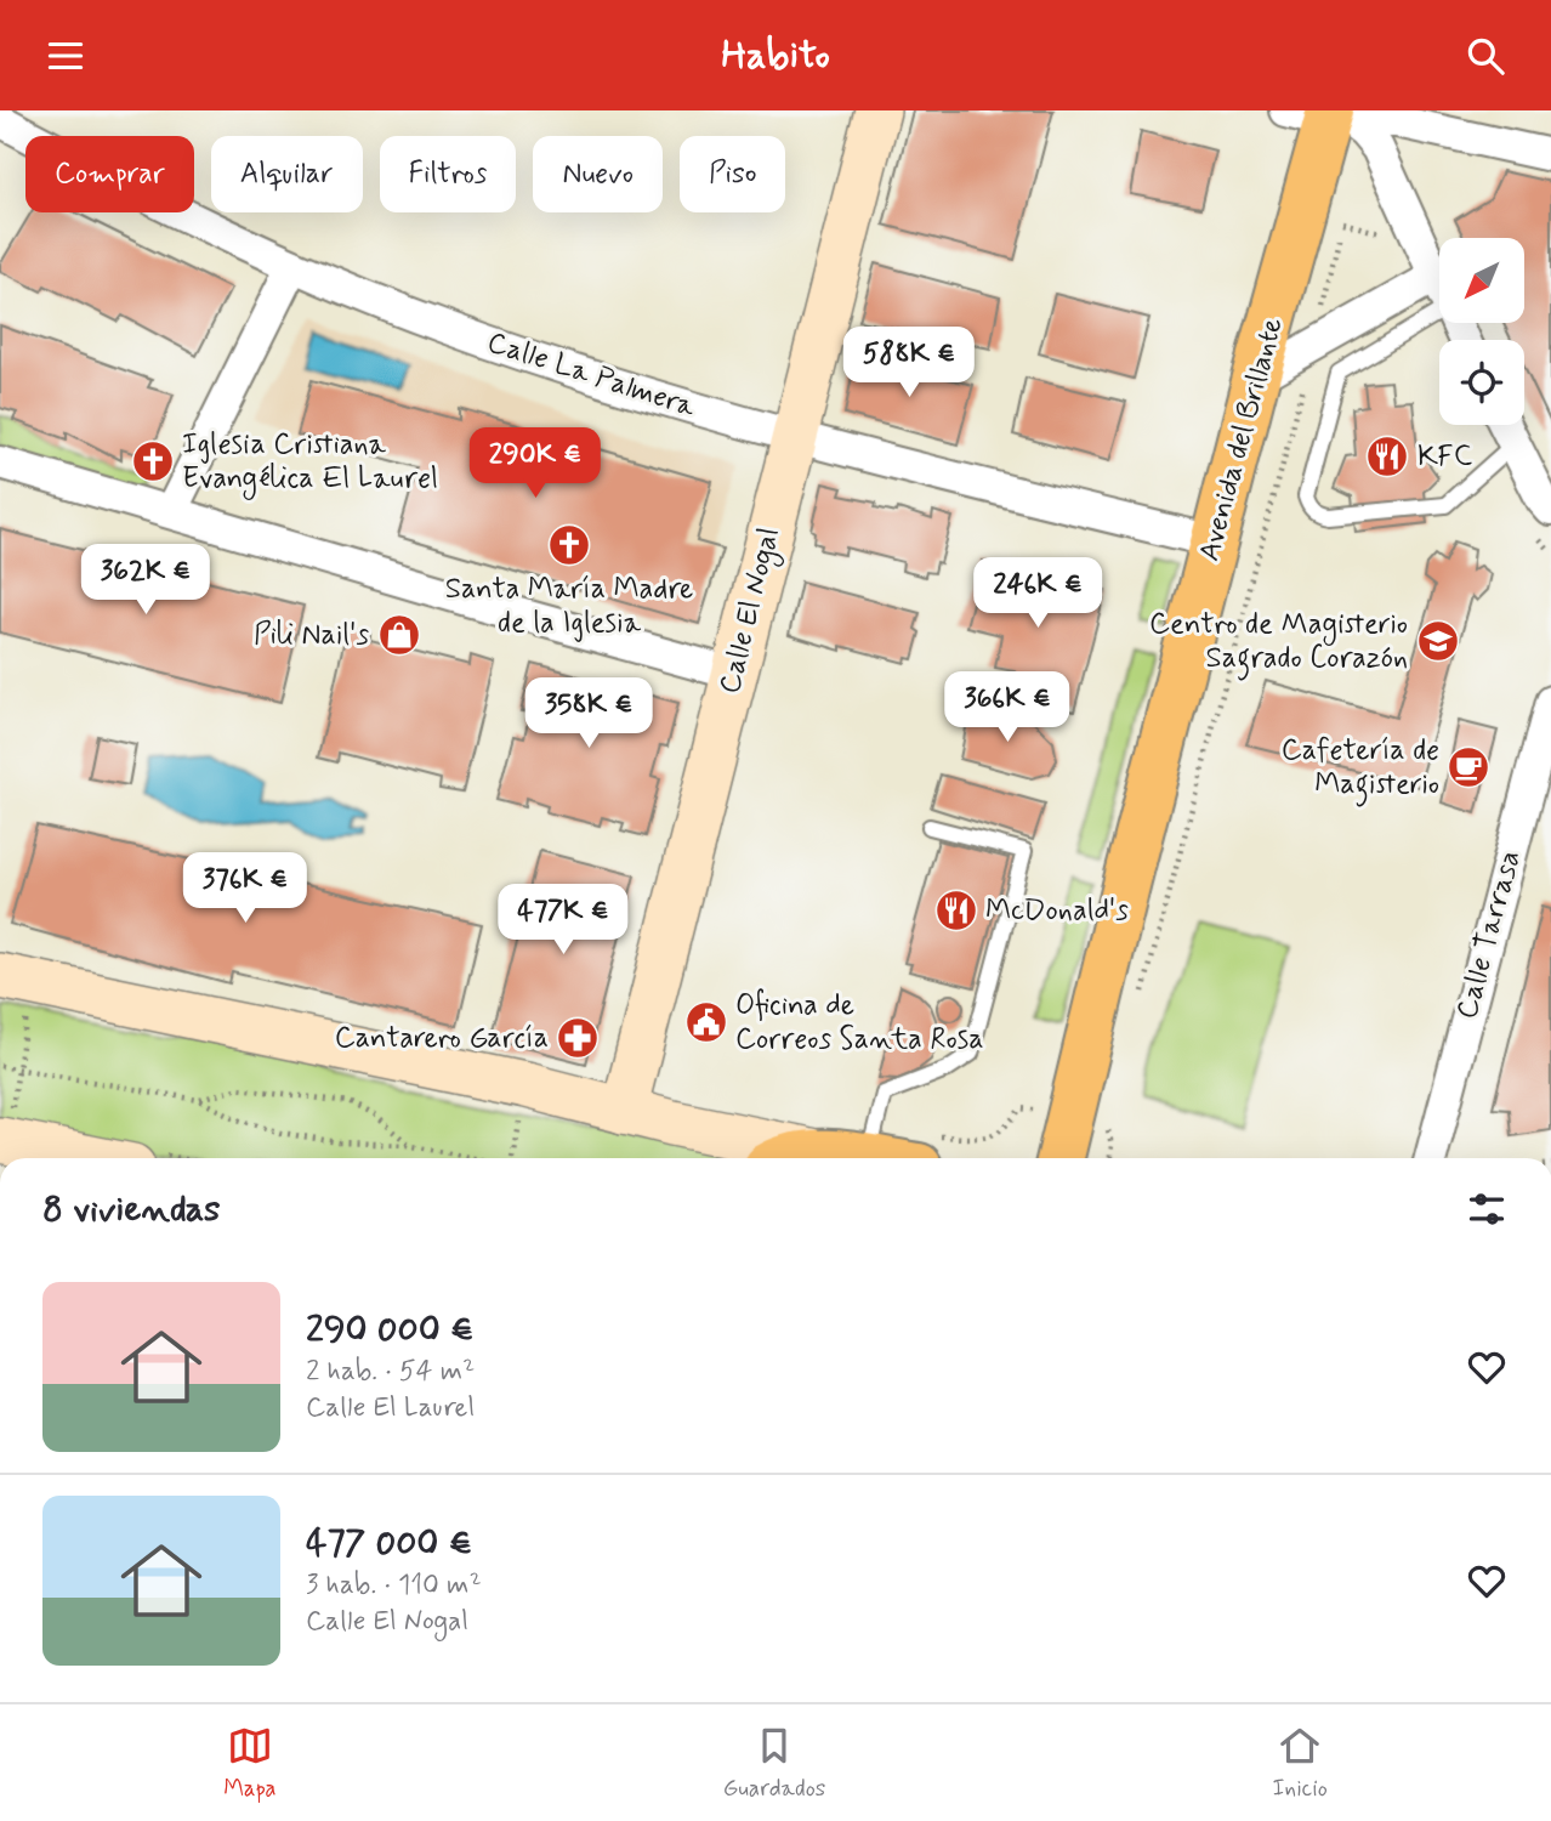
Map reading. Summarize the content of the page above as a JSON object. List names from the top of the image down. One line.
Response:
{"streets":{"main road":["Avenida del Brillante"],"street":["Calle La Palmera","Calle El Nogal","Calle Tarrasa"]},"crossings":[["Calle La Palmera","Avenida del Brillante"],["Calle La Palmera","Calle El Nogal"]],"places":{"restaurant":["KFC","McDonald's"],"church":["Iglesia Cristiana Evangélica El Laurel","Santa María Madre de la Iglesia"],"shop":["Pili Nail's"],"school or university":["Centro de Magisterio Sagrado Corazón"],"cafe":["Cafetería de Magisterio"],"public building":["Oficina de Correos Santa Rosa"],"pharmacy":["Cantarero García"]},"north":"bottom left","page":{"header":"Habito","chip":["Comprar","Alquilar","Filtros","Nuevo","Piso"],"price":["588K €","290K €","362K €","246K €","366K €","358K €","376K €","477K €"],"heading":"8 viviendas","list":[{"name":"290 000 €","note":"2 hab. · 54 m² · Calle El Laurel"},{"name":"477 000 €","note":"3 hab. · 110 m² · Calle El Nogal"}],"tabs":["Mapa","Guardados","Inicio"]}}
